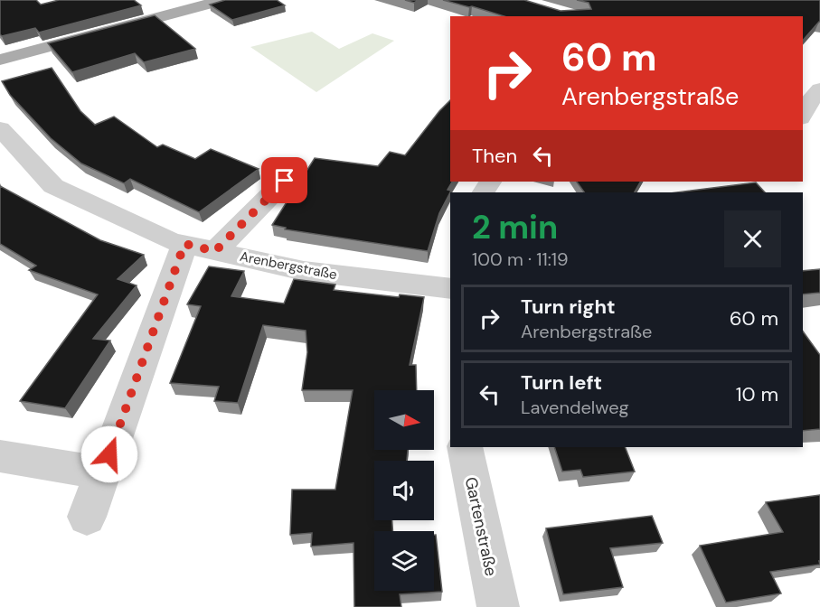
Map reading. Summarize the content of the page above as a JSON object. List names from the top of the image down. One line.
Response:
{"streets":{"street":["Arenbergstraße","Gartenstraße"]},"north":"right","page":{"turn":["60 m","Arenbergstraße"],"then":"Then","heading":["2 min","100 m · 11:19"],"list":[{"name":"Turn right","note":"Arenbergstraße","value":"60 m"},{"name":"Turn left","note":"Lavendelweg","value":"10 m"}]}}
